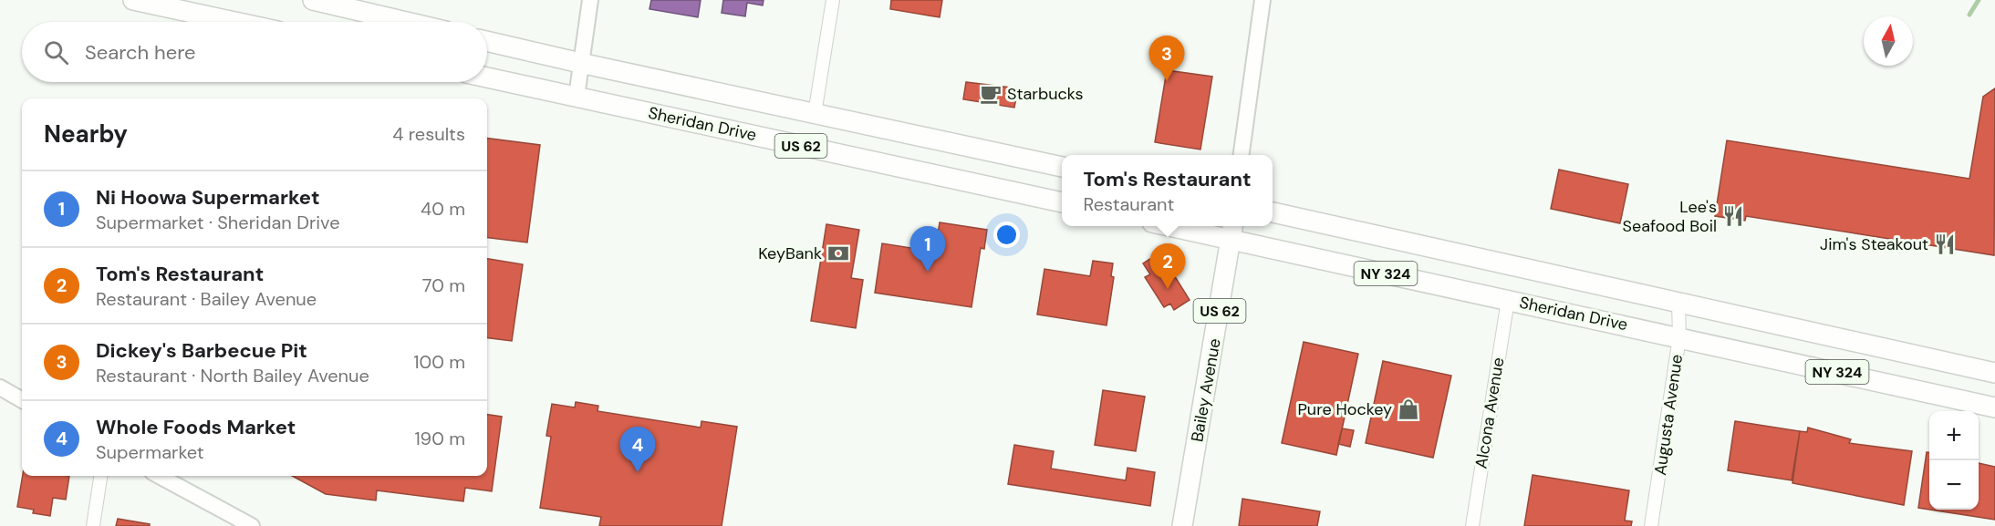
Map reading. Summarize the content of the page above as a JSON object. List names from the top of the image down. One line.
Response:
{"streets":{"main road":["Sheridan Drive","US 62","NY 324","Bailey Avenue"],"street":["Alcona Avenue","Augusta Avenue"]},"crossings":[["Sheridan Drive","Bailey Avenue"],["Sheridan Drive","Alcona Avenue"],["Sheridan Drive","Augusta Avenue"]],"places":{"cafe":["Starbucks"],"restaurant":["Lee's Seafood Boil","Jim's Steakout"],"bank":["KeyBank"],"shop":["Pure Hockey"]},"north":"top","page":{"search":"Search here","pins":["3","1","2","4"],"heading":["Nearby","4 results"],"popup":["Tom's Restaurant","Restaurant"],"list":[{"mark":"1","name":"Ni Hoowa Supermarket","note":"Supermarket · Sheridan Drive","value":"40 m"},{"mark":"2","name":"Tom's Restaurant","note":"Restaurant · Bailey Avenue","value":"70 m"},{"mark":"3","name":"Dickey's Barbecue Pit","note":"Restaurant · North Bailey Avenue","value":"100 m"},{"mark":"4","name":"Whole Foods Market","note":"Supermarket","value":"190 m"}],"map_buttons":["+","−"]}}
